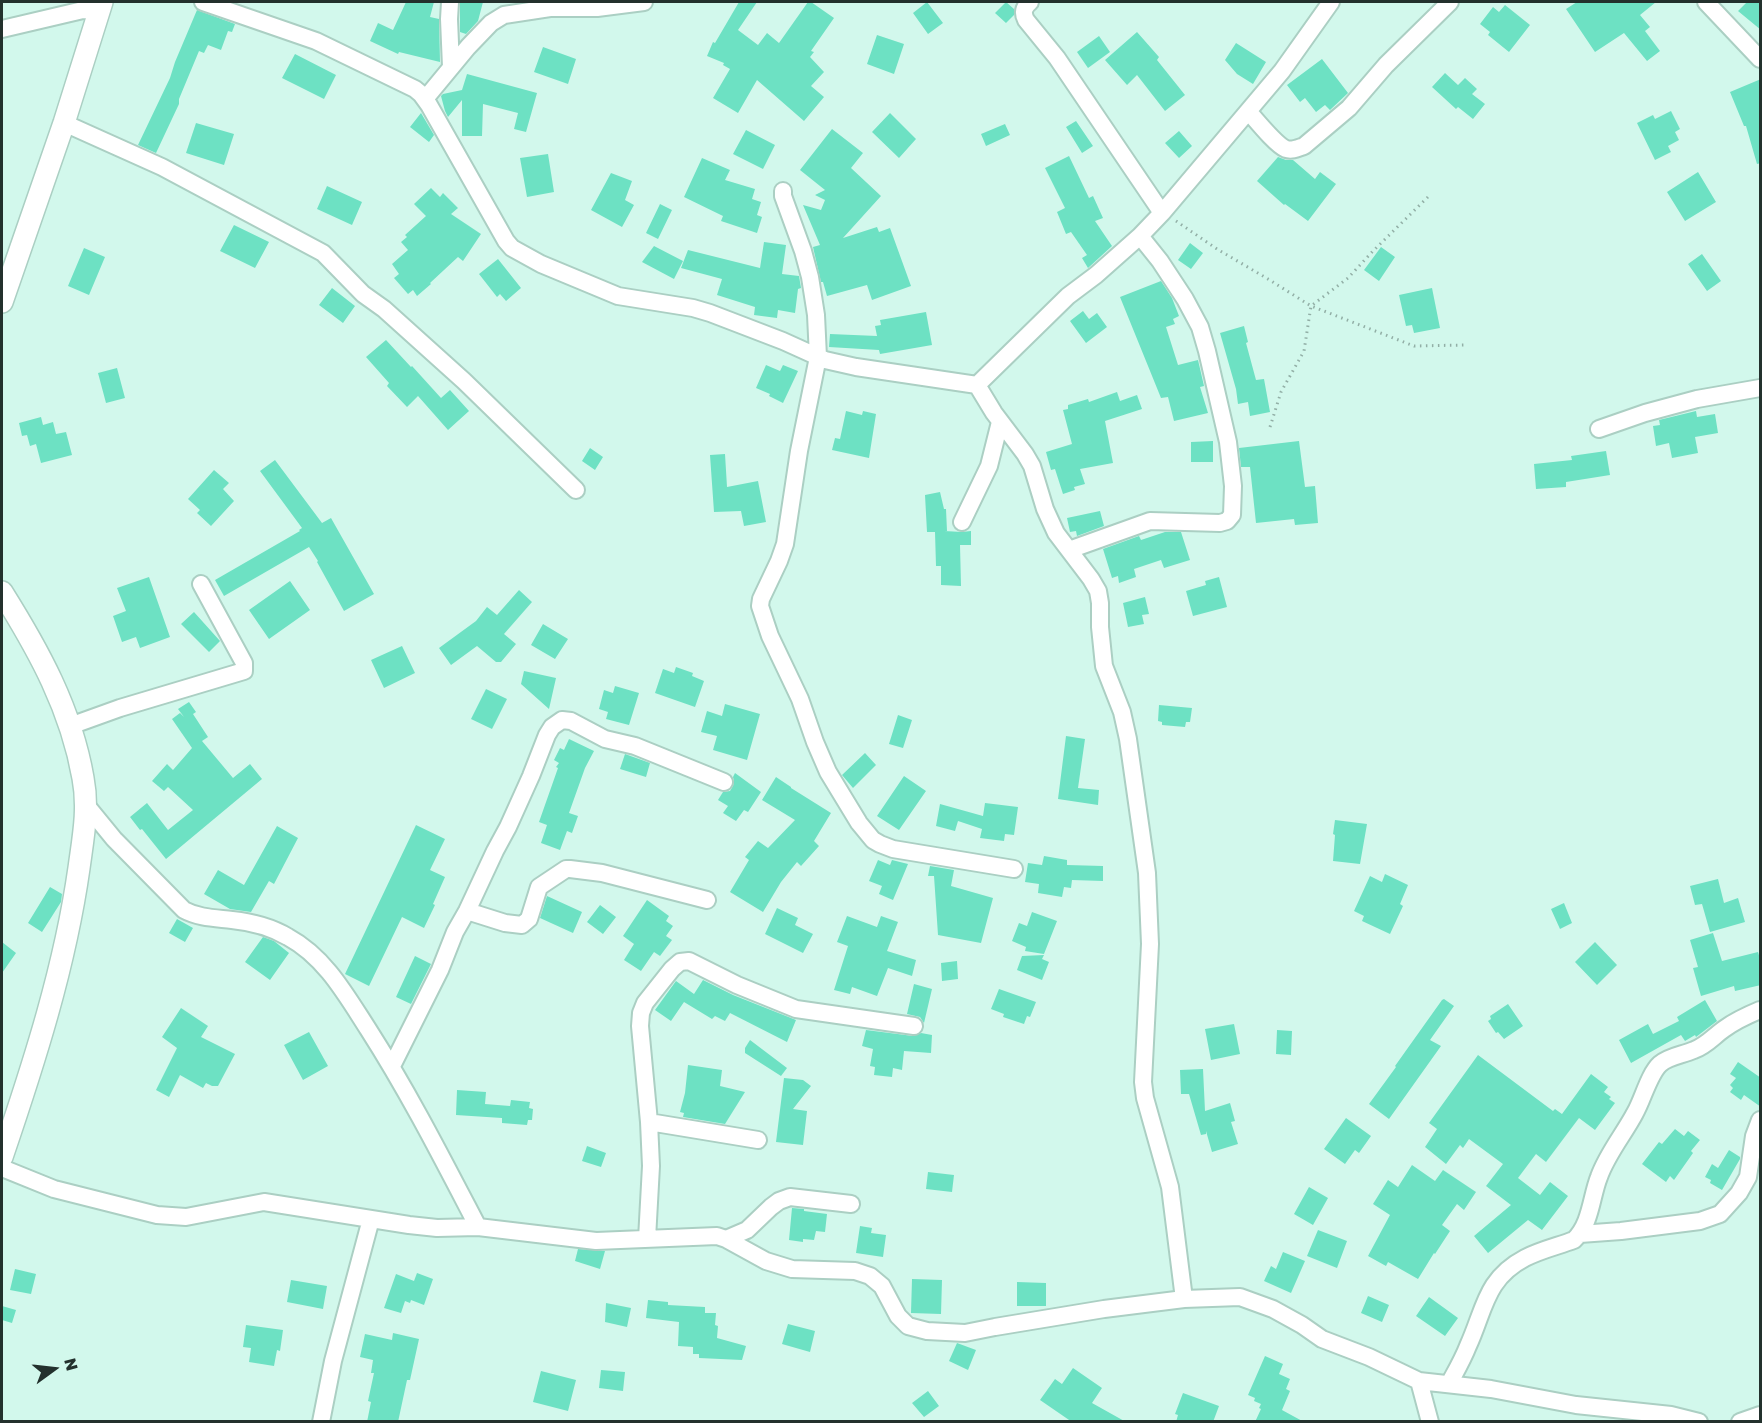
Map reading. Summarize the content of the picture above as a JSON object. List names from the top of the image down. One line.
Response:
{"north":"right"}
